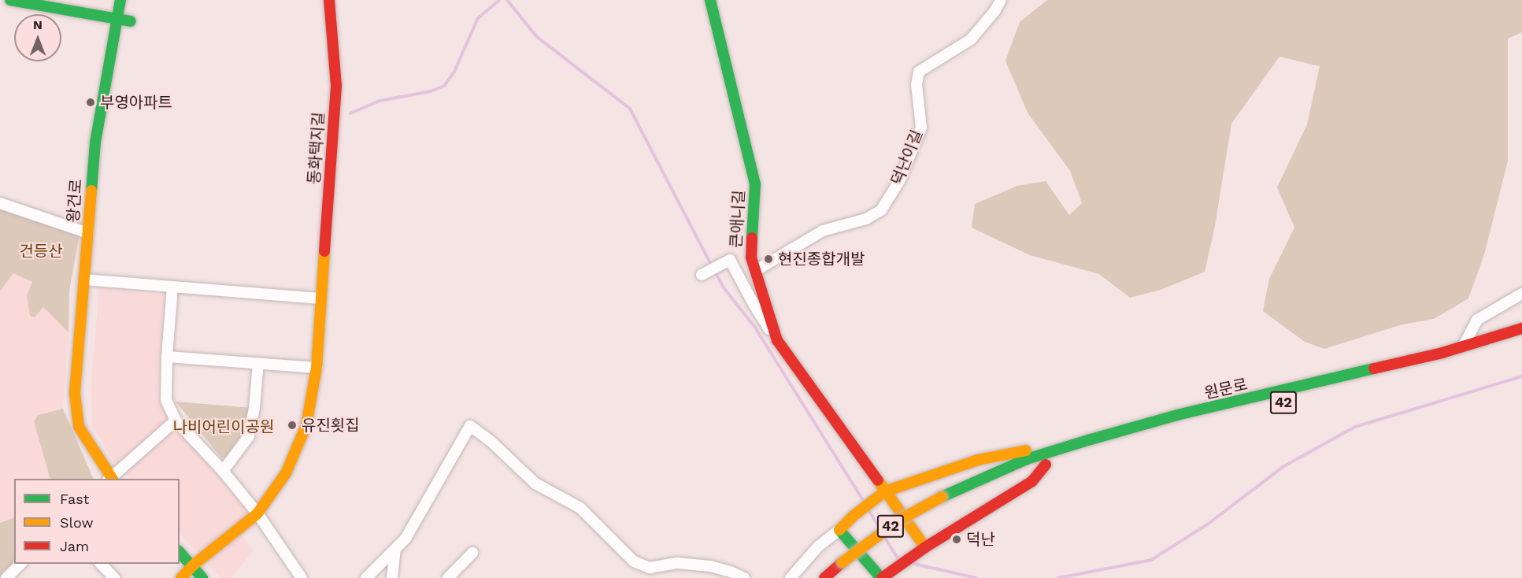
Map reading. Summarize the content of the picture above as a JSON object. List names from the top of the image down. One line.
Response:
{"streets":{"main road":["동화택지길","왕건로","큰애니길","원문로","42"],"street":["덕난이길"]},"crossings":[["덕난이길","큰애니길"],["원문로","42"]],"parks":["건등산","나비어린이공원"],"places":["부영아파트","현진종합개발","유진횟집","덕난"],"legend":["Fast","Slow","Jam"],"north":"top"}
